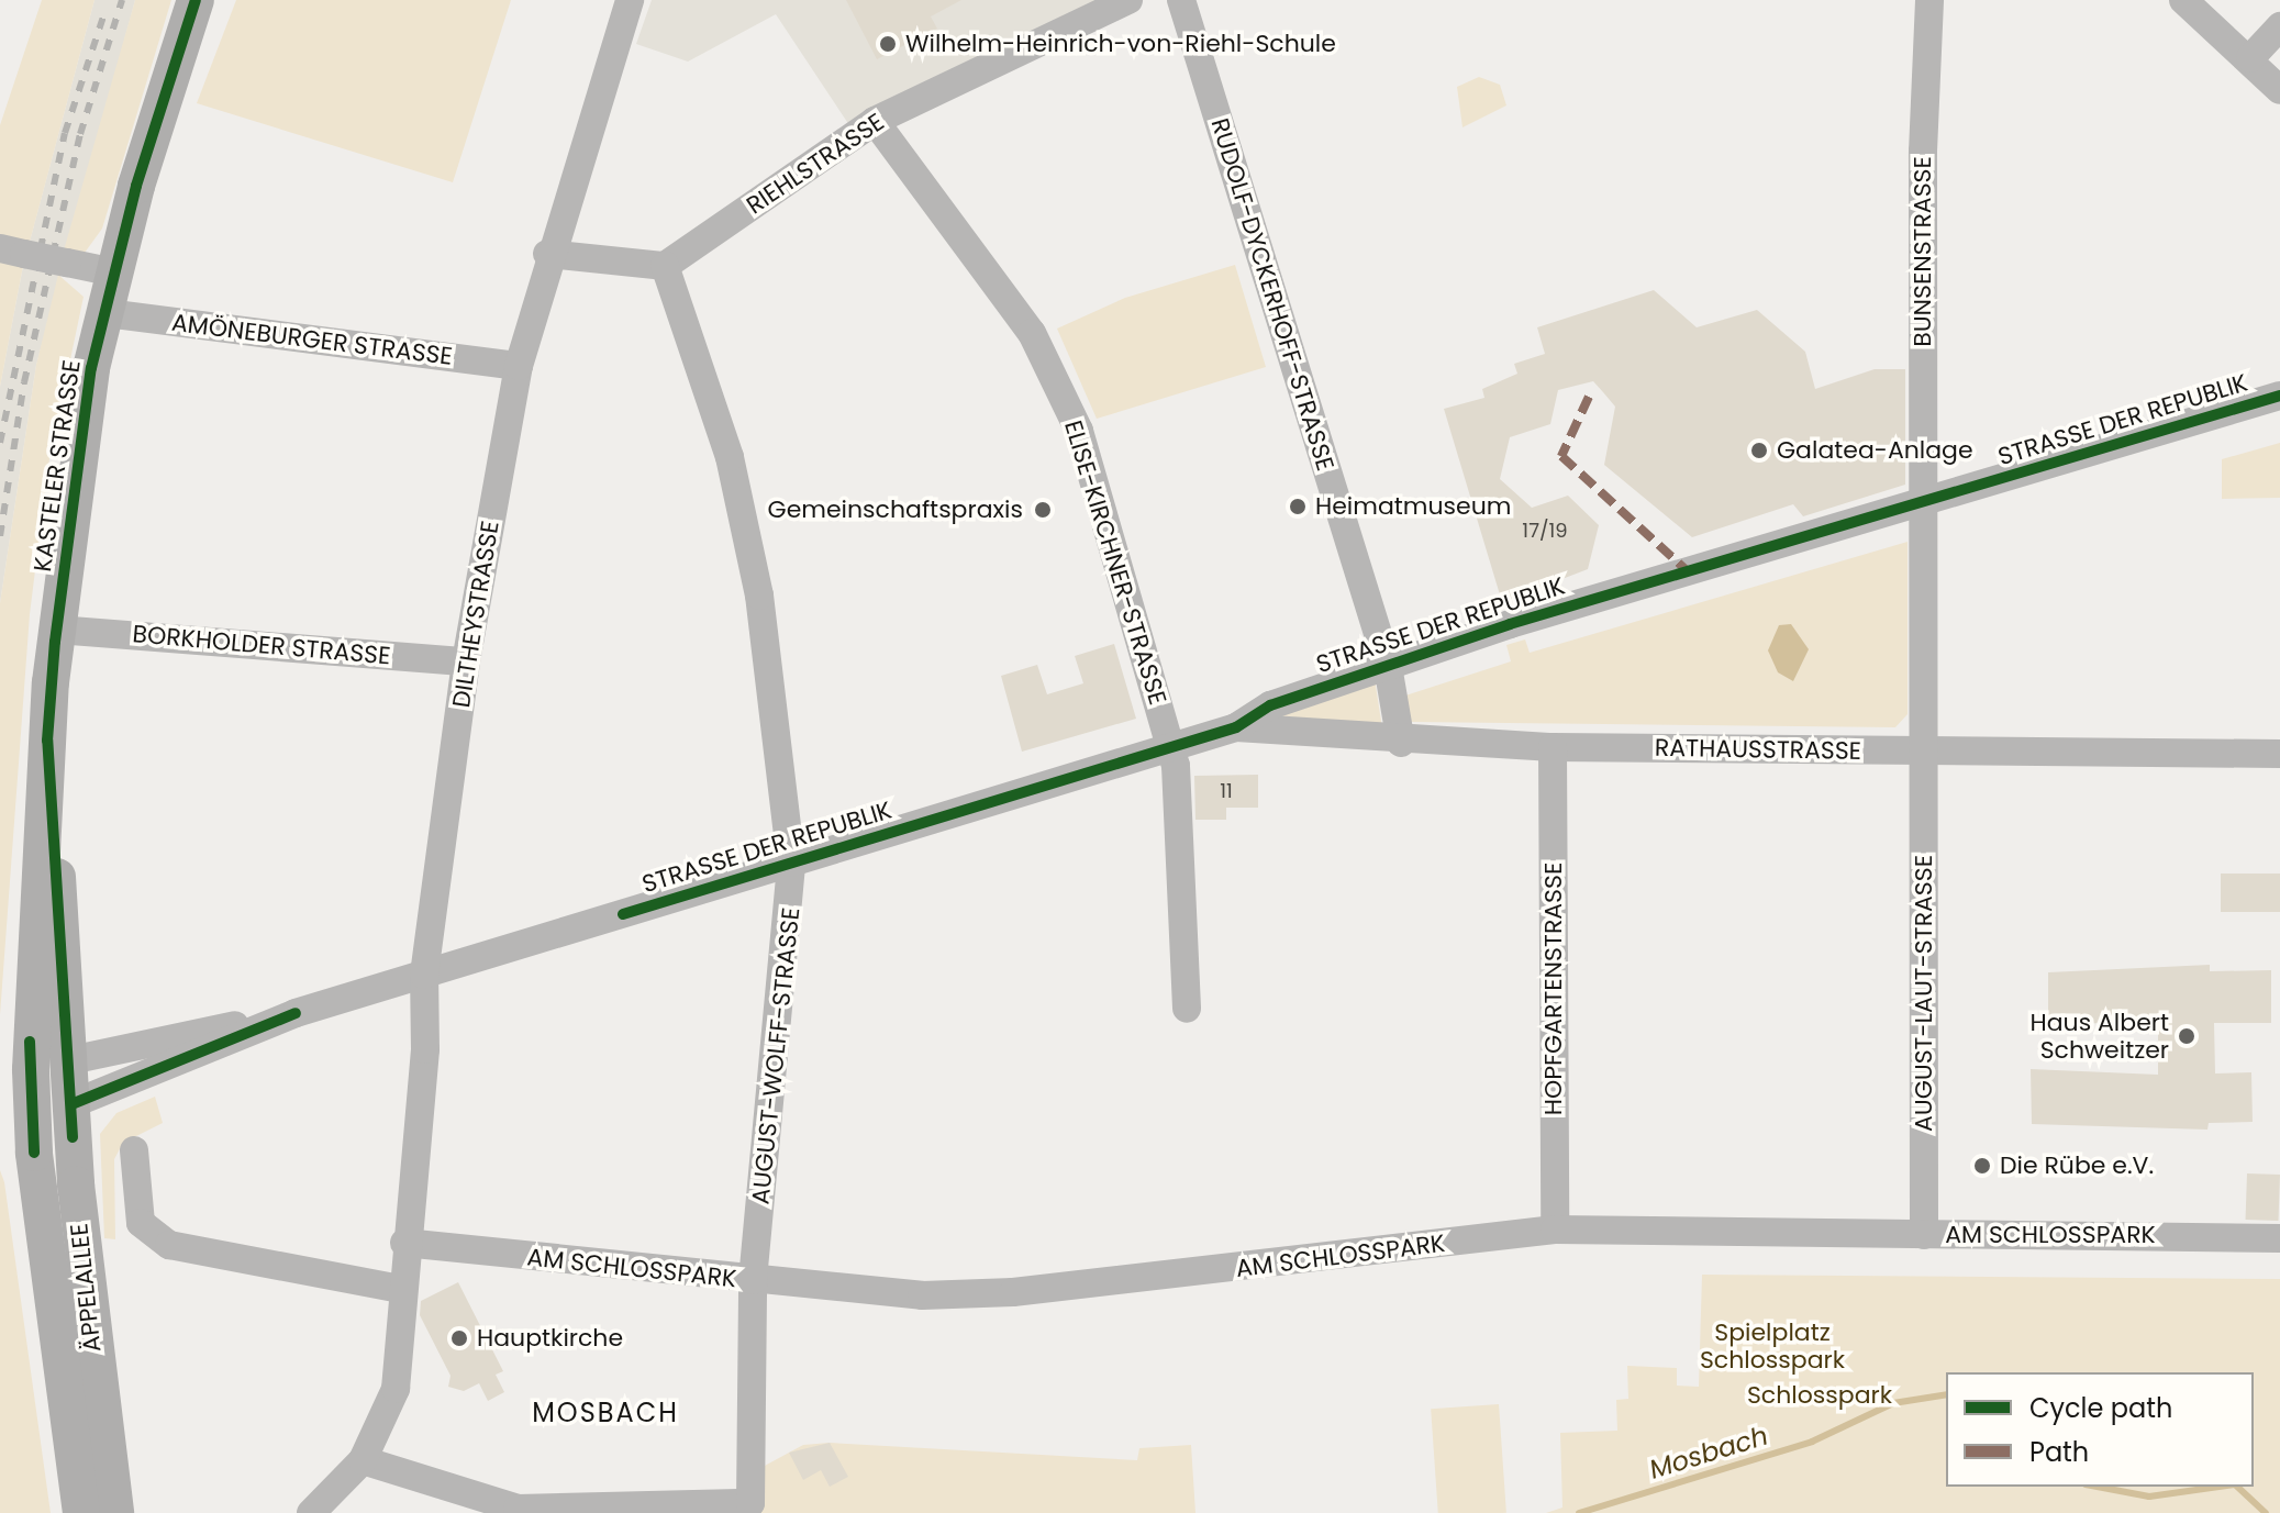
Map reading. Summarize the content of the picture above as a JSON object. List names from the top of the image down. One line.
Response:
{"streets":{"main road":["KASTELER STRASSE","ÄPPELALLEE"],"street":["RIEHLSTRASSE","BUNSENSTRASSE","RUDOLF-DYCKERHOFF-STRASSE","AMÖNEBURGER STRASSE","STRASSE DER REPUBLIK","ELISE-KIRCHNER-STRASSE","DILTHEYSTRASSE","BORKHOLDER STRASSE","RATHAUSSTRASSE","HOPFGARTENSTRASSE","AUGUST-LAUT-STRASSE","AUGUST-WOLFF-STRASSE","AM SCHLOSSPARK"]},"crossings":[["RIEHLSTRASSE","ELISE-KIRCHNER-STRASSE"],["RIEHLSTRASSE","AUGUST-WOLFF-STRASSE"],["BUNSENSTRASSE","STRASSE DER REPUBLIK"],["BUNSENSTRASSE","RATHAUSSTRASSE"],["BUNSENSTRASSE","AUGUST-LAUT-STRASSE"],["RUDOLF-DYCKERHOFF-STRASSE","STRASSE DER REPUBLIK"],["RUDOLF-DYCKERHOFF-STRASSE","RATHAUSSTRASSE"],["AMÖNEBURGER STRASSE","KASTELER STRASSE"],["AMÖNEBURGER STRASSE","DILTHEYSTRASSE"],["STRASSE DER REPUBLIK","KASTELER STRASSE"],["STRASSE DER REPUBLIK","ELISE-KIRCHNER-STRASSE"],["STRASSE DER REPUBLIK","DILTHEYSTRASSE"],["STRASSE DER REPUBLIK","RATHAUSSTRASSE"],["STRASSE DER REPUBLIK","AUGUST-WOLFF-STRASSE"],["STRASSE DER REPUBLIK","ÄPPELALLEE"],["KASTELER STRASSE","BORKHOLDER STRASSE"],["KASTELER STRASSE","ÄPPELALLEE"],["DILTHEYSTRASSE","BORKHOLDER STRASSE"],["DILTHEYSTRASSE","AUGUST-WOLFF-STRASSE"],["DILTHEYSTRASSE","AM SCHLOSSPARK"],["RATHAUSSTRASSE","HOPFGARTENSTRASSE"],["RATHAUSSTRASSE","AUGUST-LAUT-STRASSE"],["HOPFGARTENSTRASSE","AM SCHLOSSPARK"],["AUGUST-LAUT-STRASSE","AM SCHLOSSPARK"],["AUGUST-WOLFF-STRASSE","AM SCHLOSSPARK"]],"districts":["MOSBACH"],"water":["Mosbach"],"parks":["Spielplatz Schlosspark","Schlosspark"],"places":["Wilhelm-Heinrich-von-Riehl-Schule","Galatea-Anlage","Heimatmuseum","Gemeinschaftspraxis","Haus Albert Schweitzer","Die Rübe e.V.","Hauptkirche"],"house_numbers":["17/19","11"],"legend":["Cycle path","Path"]}
